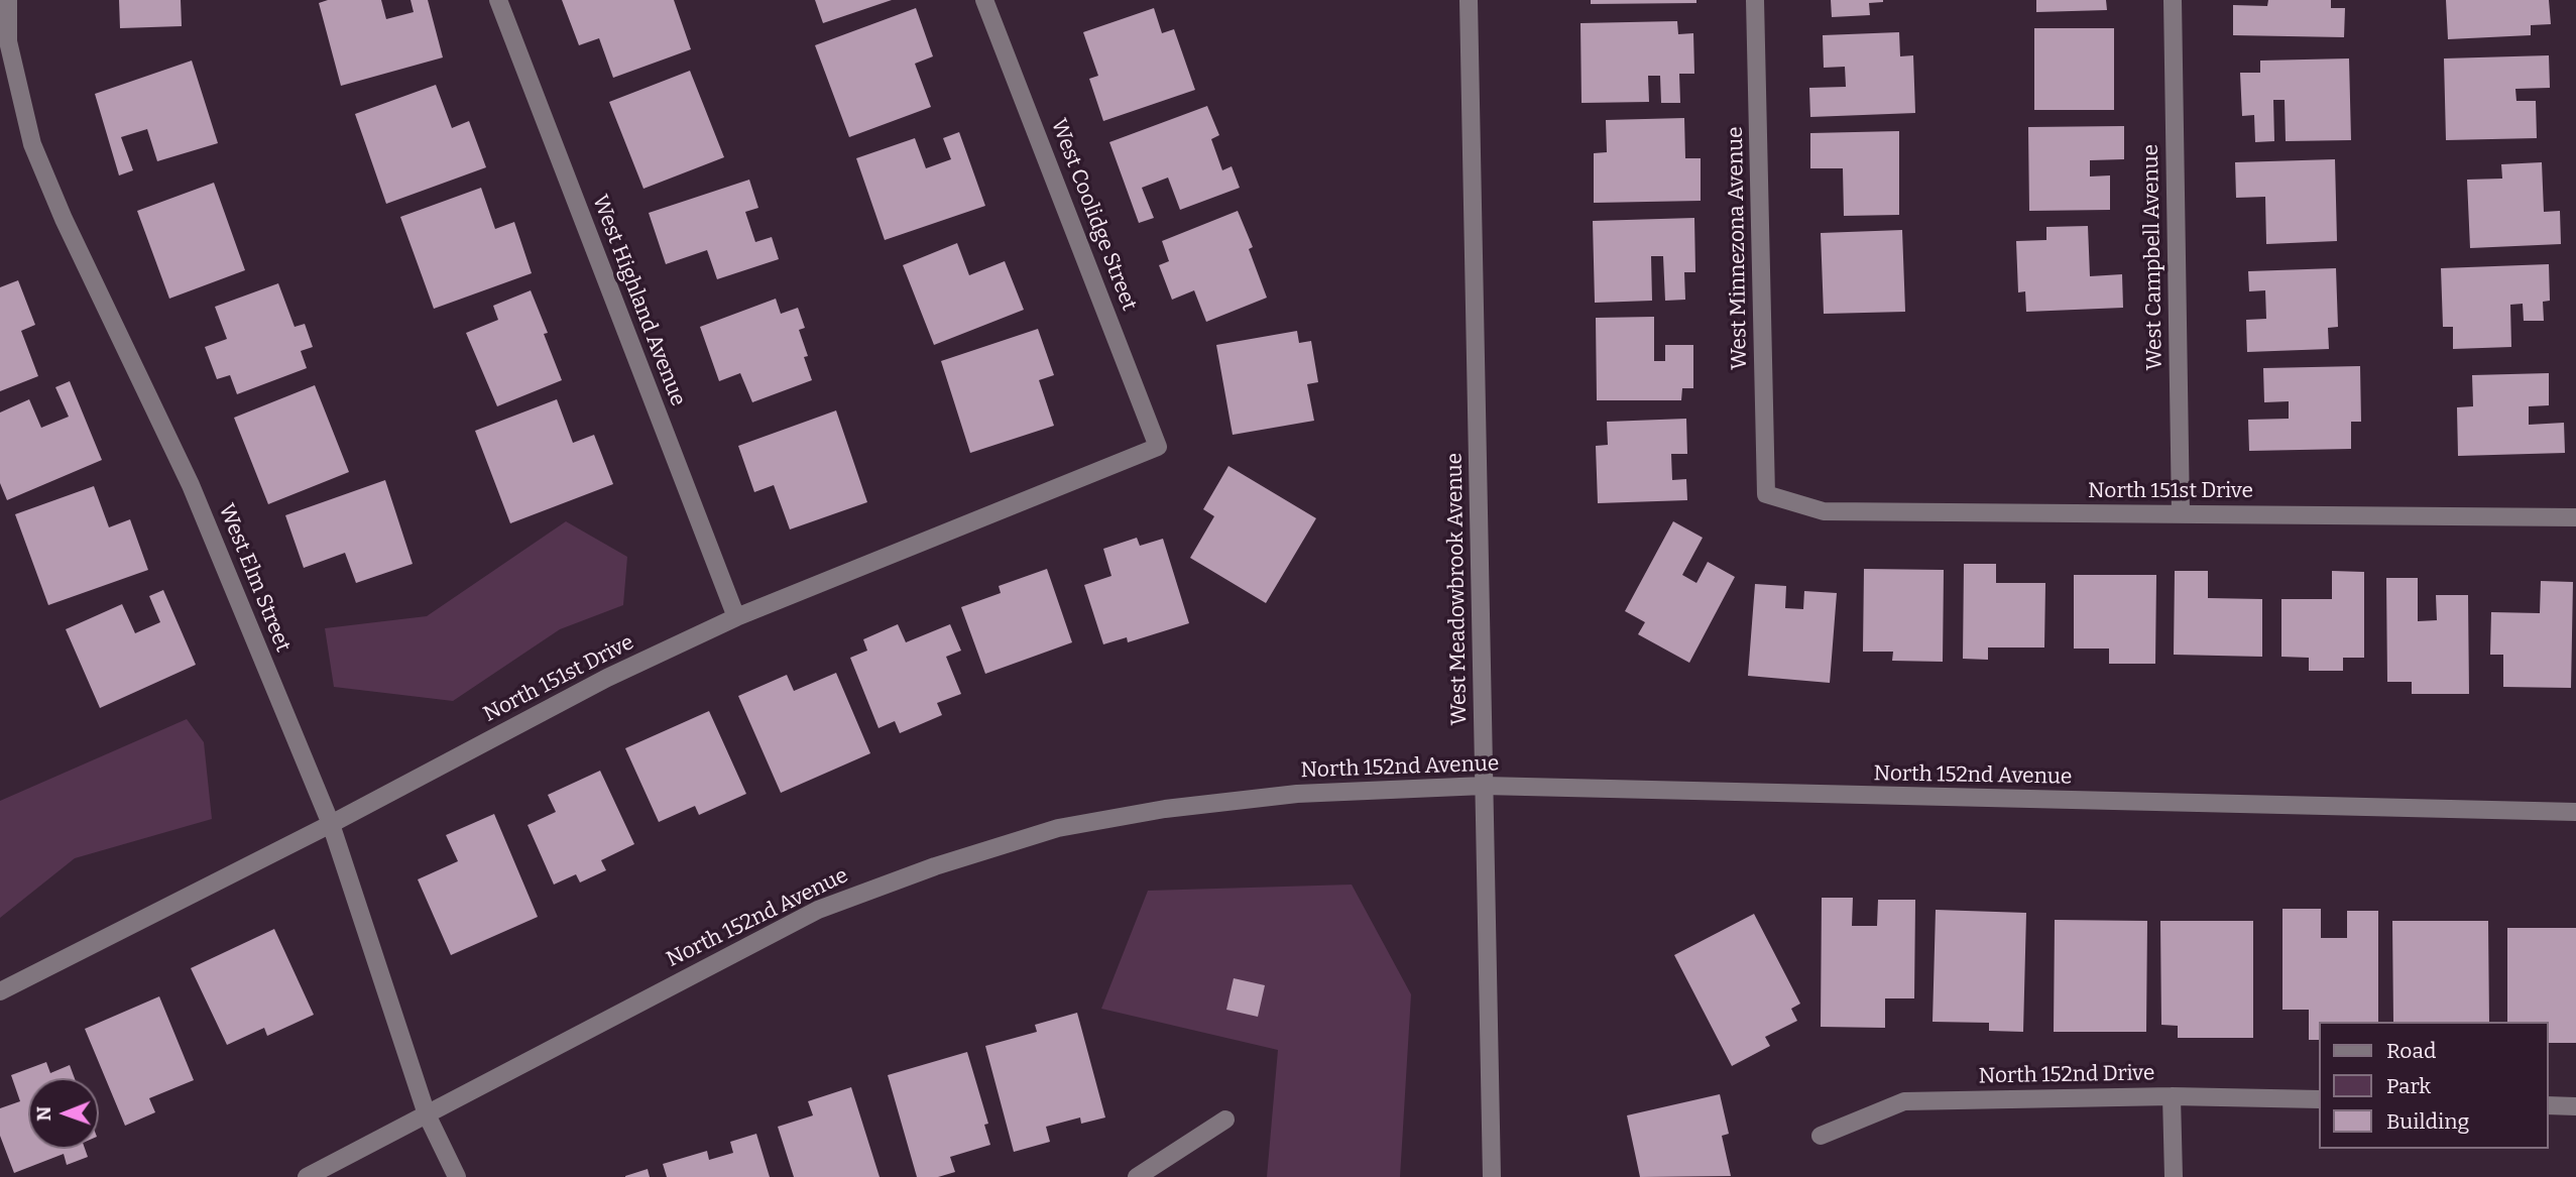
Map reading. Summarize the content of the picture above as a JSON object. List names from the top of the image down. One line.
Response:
{"streets":{"street":["West Coolidge Street","West Minnezona Avenue","West Campbell Avenue","West Highland Avenue","North 151st Drive","West Elm Street","West Meadowbrook Avenue","North 152nd Avenue","North 152nd Drive"]},"crossings":[["West Coolidge Street","North 151st Drive"],["West Minnezona Avenue","North 151st Drive"],["West Campbell Avenue","North 151st Drive"],["West Highland Avenue","North 151st Drive"],["North 151st Drive","West Elm Street"],["West Elm Street","North 152nd Avenue"],["West Meadowbrook Avenue","North 152nd Avenue"]],"legend":["Road","Park","Building"],"north":"left"}
